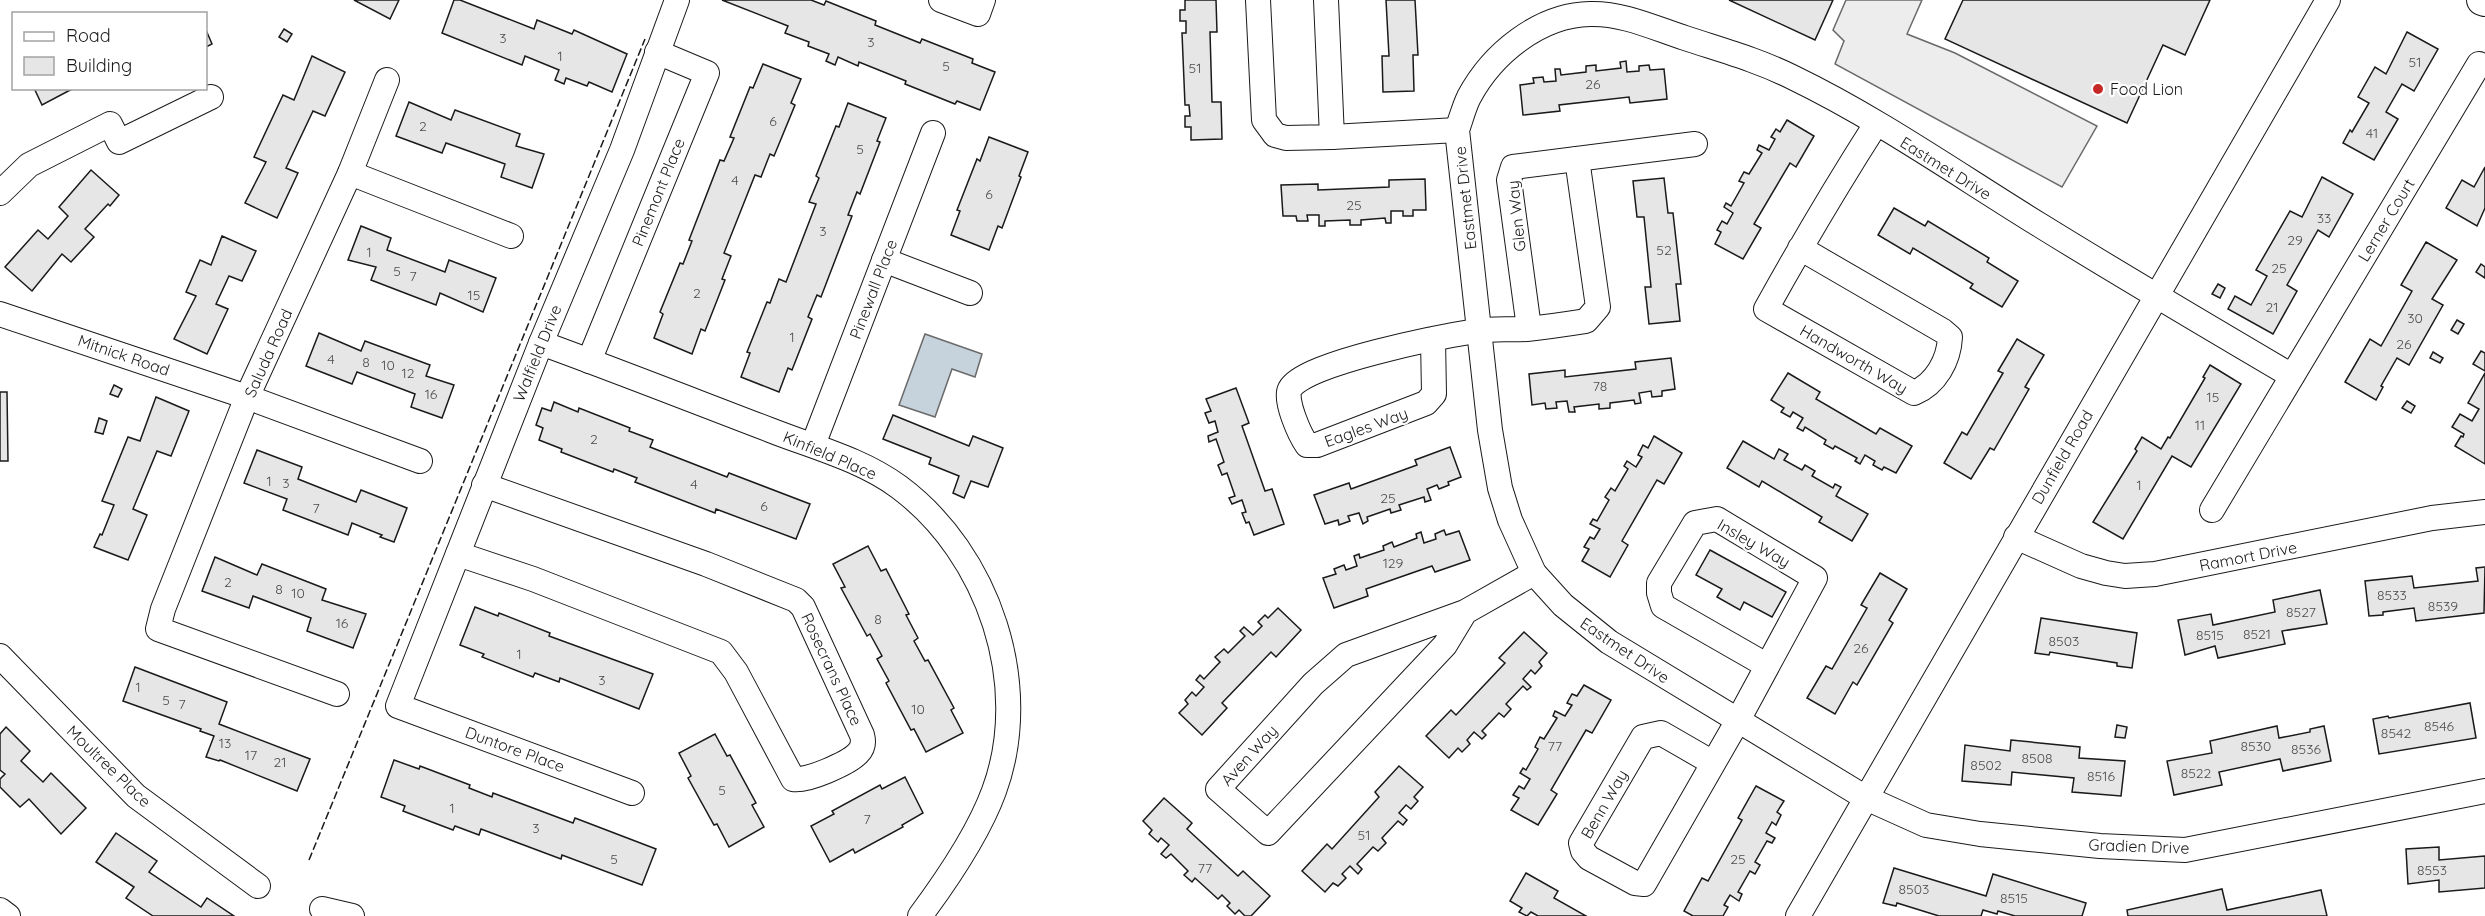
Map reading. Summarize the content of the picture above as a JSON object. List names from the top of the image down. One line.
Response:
{"streets":{"street":["Eastmet Drive","Pinemont Place","Glen Way","Lerner Court","Pinewall Place","Saluda Road","Walfield Drive","Mitnick Road","Handworth Way","Eagles Way","Kinfield Place","Dunfield Road","Insley Way","Ramort Drive","Rosecrans Place","Duntore Place","Aven Way","Moultree Place","Benn Way","Gradien Drive"]},"crossings":[["Eastmet Drive","Handworth Way"],["Eastmet Drive","Eagles Way"],["Eastmet Drive","Dunfield Road"],["Eastmet Drive","Insley Way"],["Eastmet Drive","Aven Way"],["Eastmet Drive","Benn Way"],["Eastmet Drive","Gradien Drive"],["Pinemont Place","Walfield Drive"],["Pinemont Place","Kinfield Place"],["Pinewall Place","Kinfield Place"],["Saluda Road","Mitnick Road"],["Walfield Drive","Kinfield Place"],["Walfield Drive","Rosecrans Place"],["Walfield Drive","Duntore Place"],["Dunfield Road","Ramort Drive"],["Dunfield Road","Gradien Drive"],["Insley Way","Benn Way"]],"places":["Food Lion"],"house_numbers":["3","3","1","51","5","51","26","6","2","41","5","4","6","25","33","3","29","52","1","25","5","7","2","15","21","30","1","26","4","8","10","12","78","16","15","11","2","1","3","4","1","25","6","7","129","2","8","10","8533","8539","8527","8","16","8521","8515","8503","26","1","3","1","5","7","10","8546","8542","13","77","8530","8536","17","8508","21","8502","8522","8516","5","1","7","3","51","5","25","77","8553","8503","8515"],"legend":["Road","Building"]}
